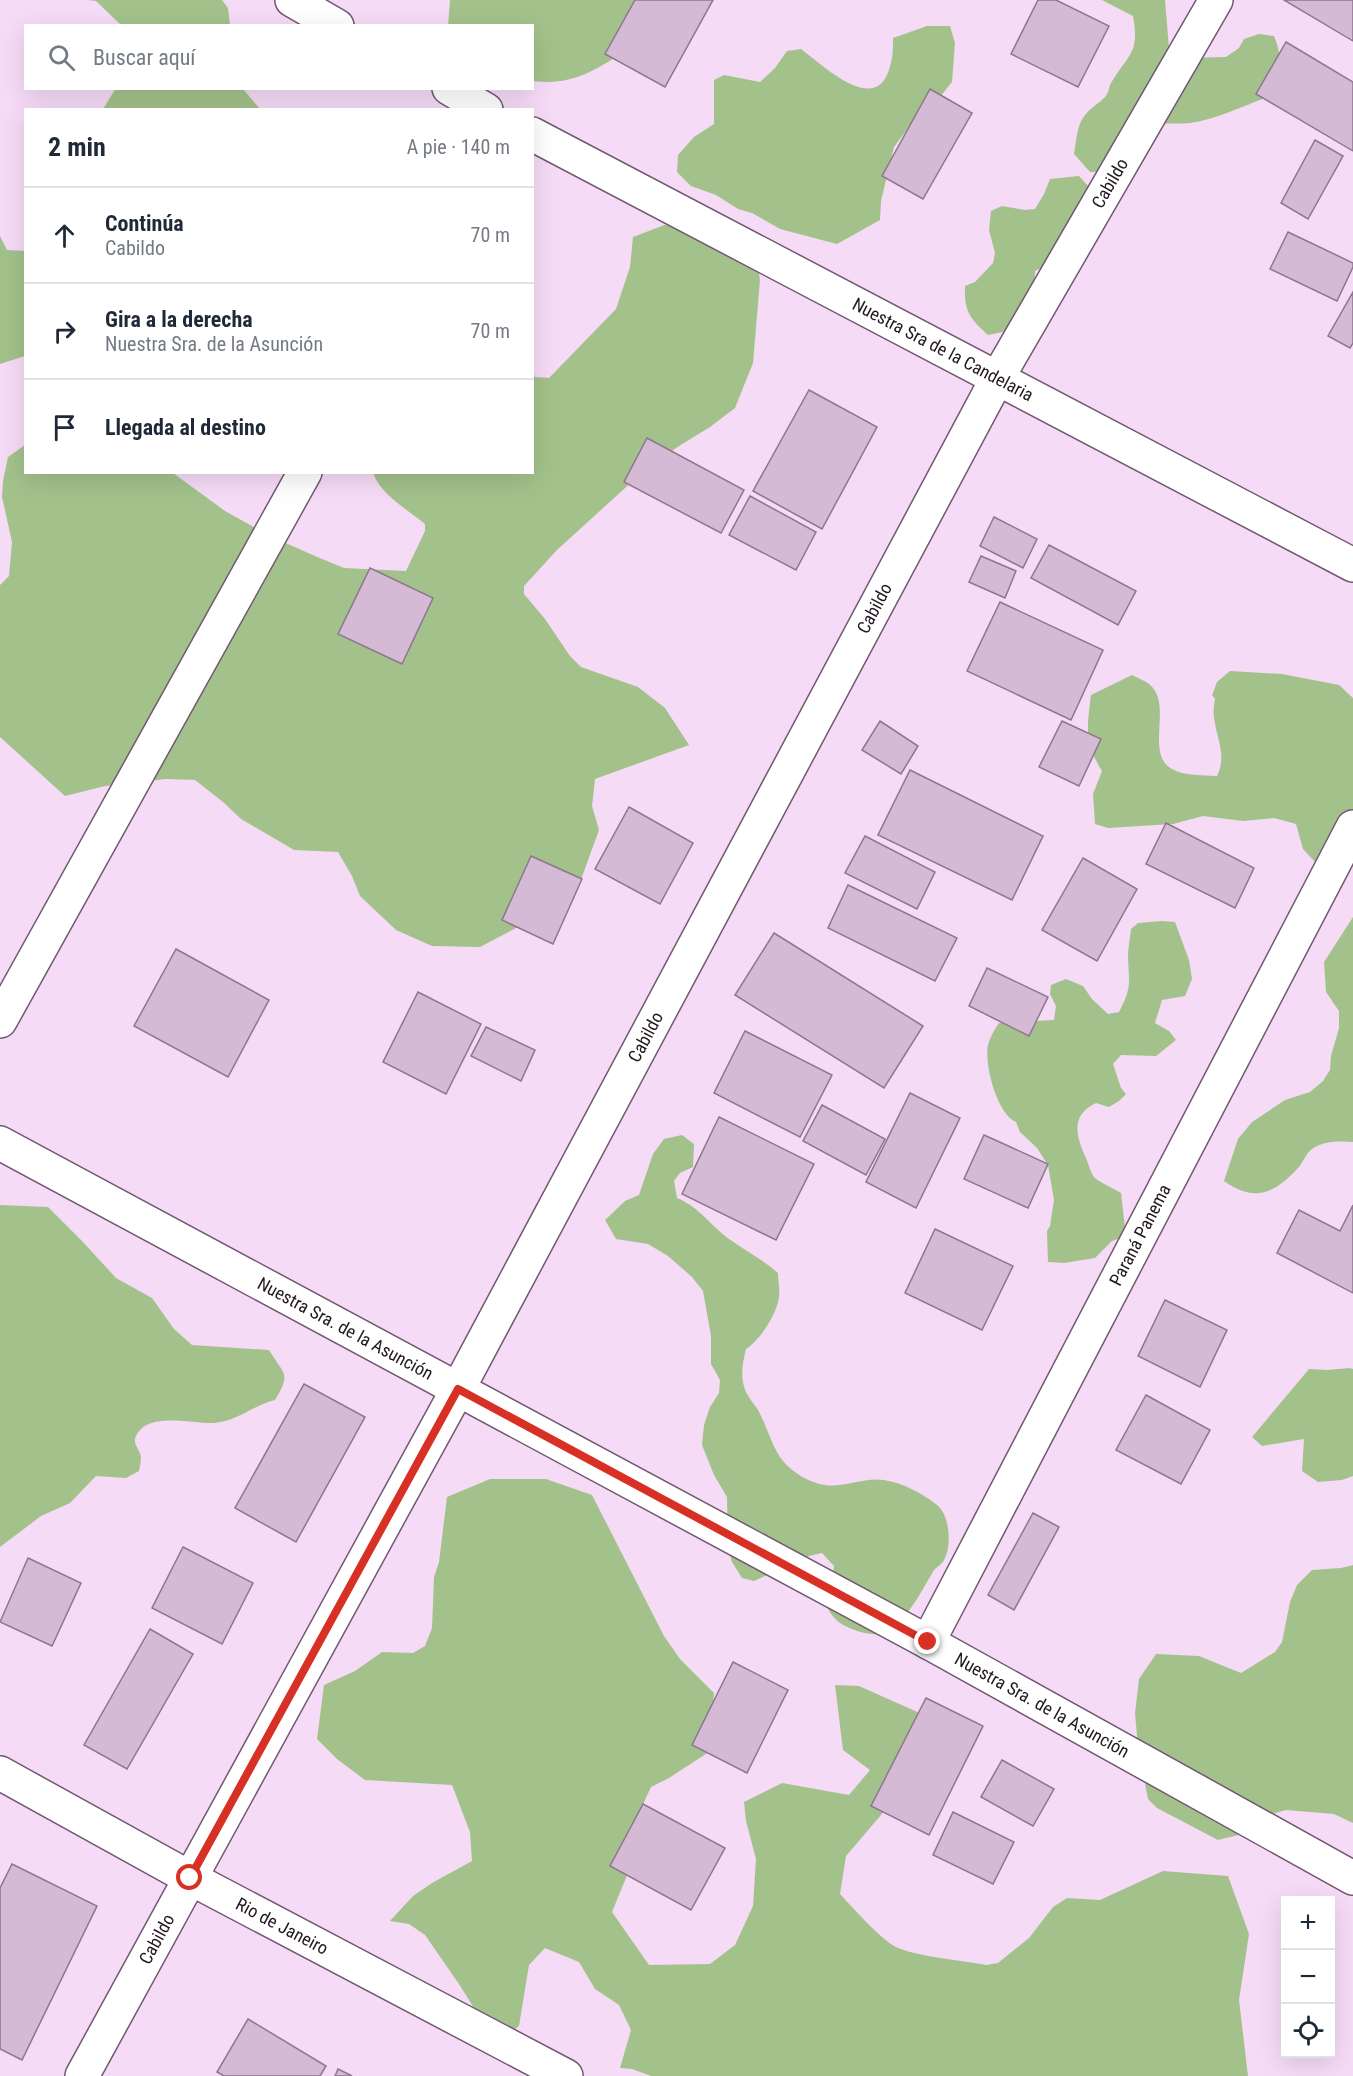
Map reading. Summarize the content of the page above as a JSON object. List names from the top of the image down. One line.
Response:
{"streets":{"street":["Cabildo","Nuestra Sra de la Candelaria","Paraná Panema","Nuestra Sra. de la Asunción","Rio de Janeiro"]},"crossings":[["Cabildo","Nuestra Sra de la Candelaria"],["Cabildo","Nuestra Sra. de la Asunción"],["Cabildo","Rio de Janeiro"],["Paraná Panema","Nuestra Sra. de la Asunción"]],"page":{"search":"Buscar aquí","heading":["2 min","A pie · 140 m"],"list":[["Continúa","Cabildo","70 m"],["Gira a la derecha","Nuestra Sra. de la Asunción","70 m"],"Llegada al destino"],"map_buttons":["+","−"]}}
